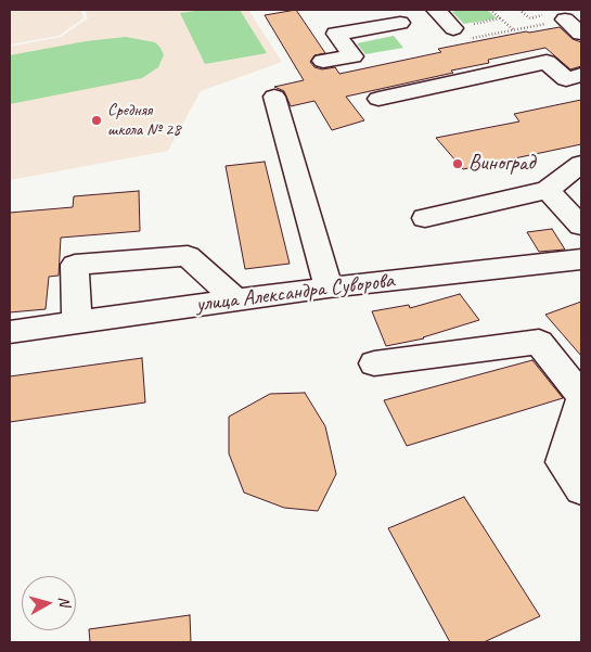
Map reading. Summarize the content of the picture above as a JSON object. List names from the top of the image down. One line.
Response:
{"streets":{"street":["улица Александра Суворова"]},"places":["Средняя школа № 28","Виноград"],"north":"right"}
